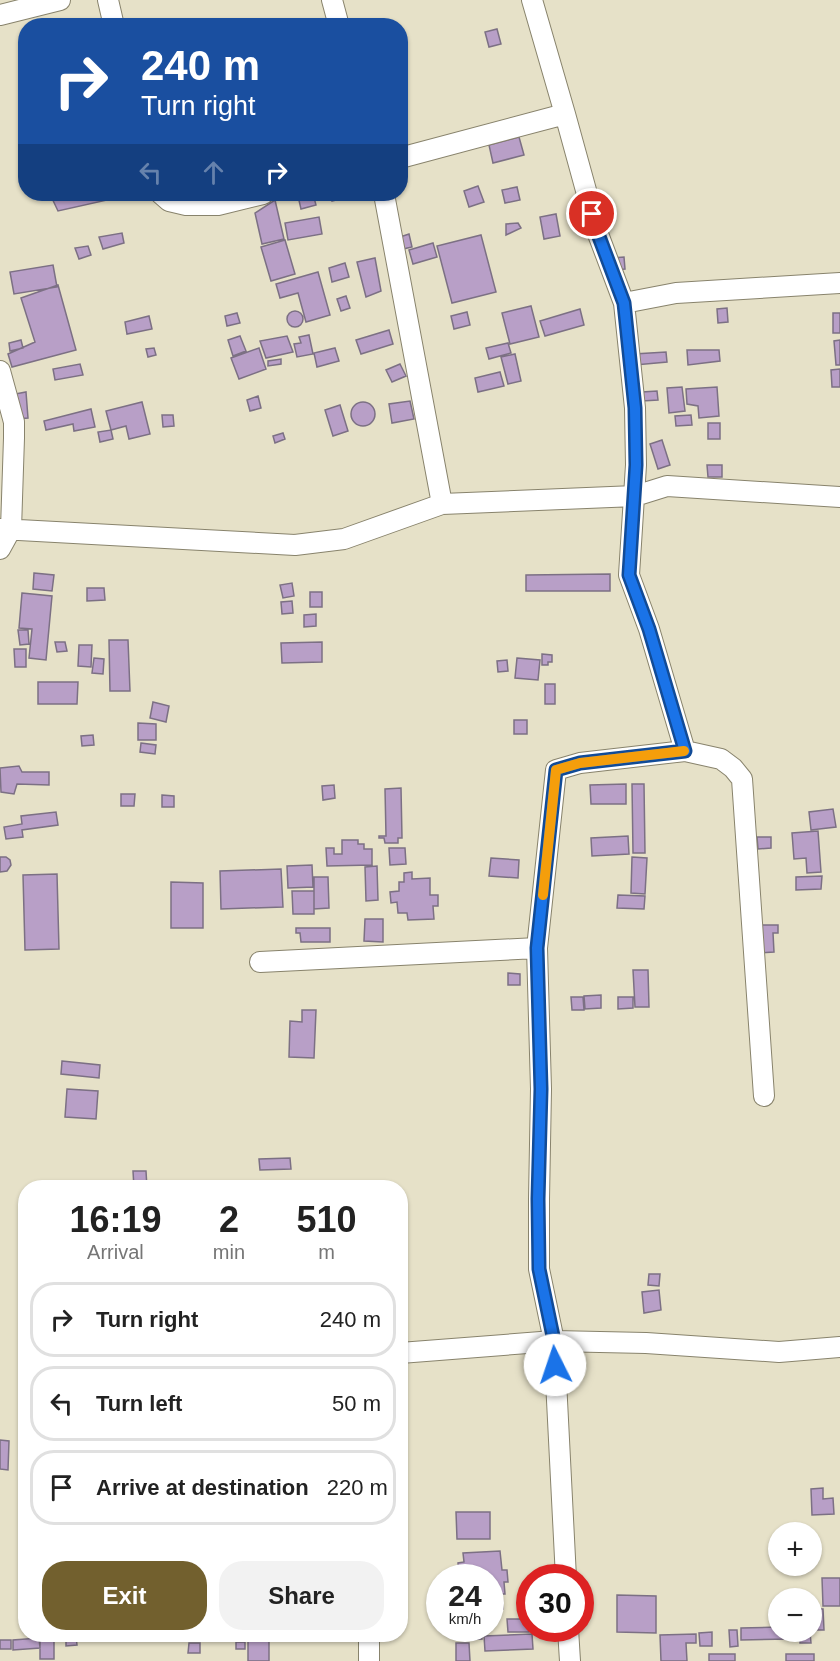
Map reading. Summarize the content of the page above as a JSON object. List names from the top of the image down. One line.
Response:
{"page":{"turn":["240 m","Turn right"],"eta":["16:19","Arrival","2","min","510","m"],"list":[{"name":"Turn right","value":"240 m"},{"name":"Turn left","value":"50 m"},{"name":"Arrive at destination","value":"220 m"}],"map_buttons":["+","−"],"buttons":["Exit","Share"],"speed":"24 km/h","limit":"30"}}
